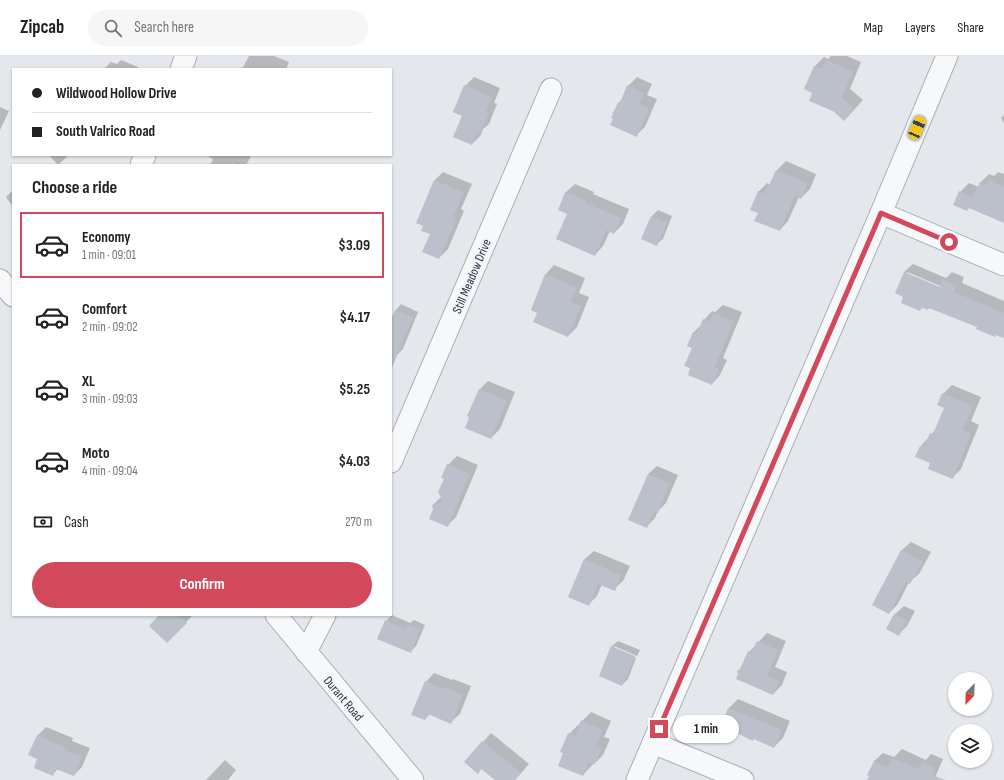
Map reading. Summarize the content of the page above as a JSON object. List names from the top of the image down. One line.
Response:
{"streets":{"street":["Still Meadow Drive","Durant Road"]},"north":"bottom left","page":{"header":"Zipcab","search":"Search here","nav":["Map","Layers","Share"],"banner":["Wildwood Hollow Drive","South Valrico Road"],"heading":"Choose a ride","list":[{"name":"Economy","note":"1 min · 09:01","value":"$3.09"},{"name":"Comfort","note":"2 min · 09:02","value":"$4.17"},{"name":"XL","note":"3 min · 09:03","value":"$5.25"},{"name":"Moto","note":"4 min · 09:04","value":"$4.03"}],"pay":["Cash","270 m"],"buttons":"Confirm","bubble":"1 min"}}
